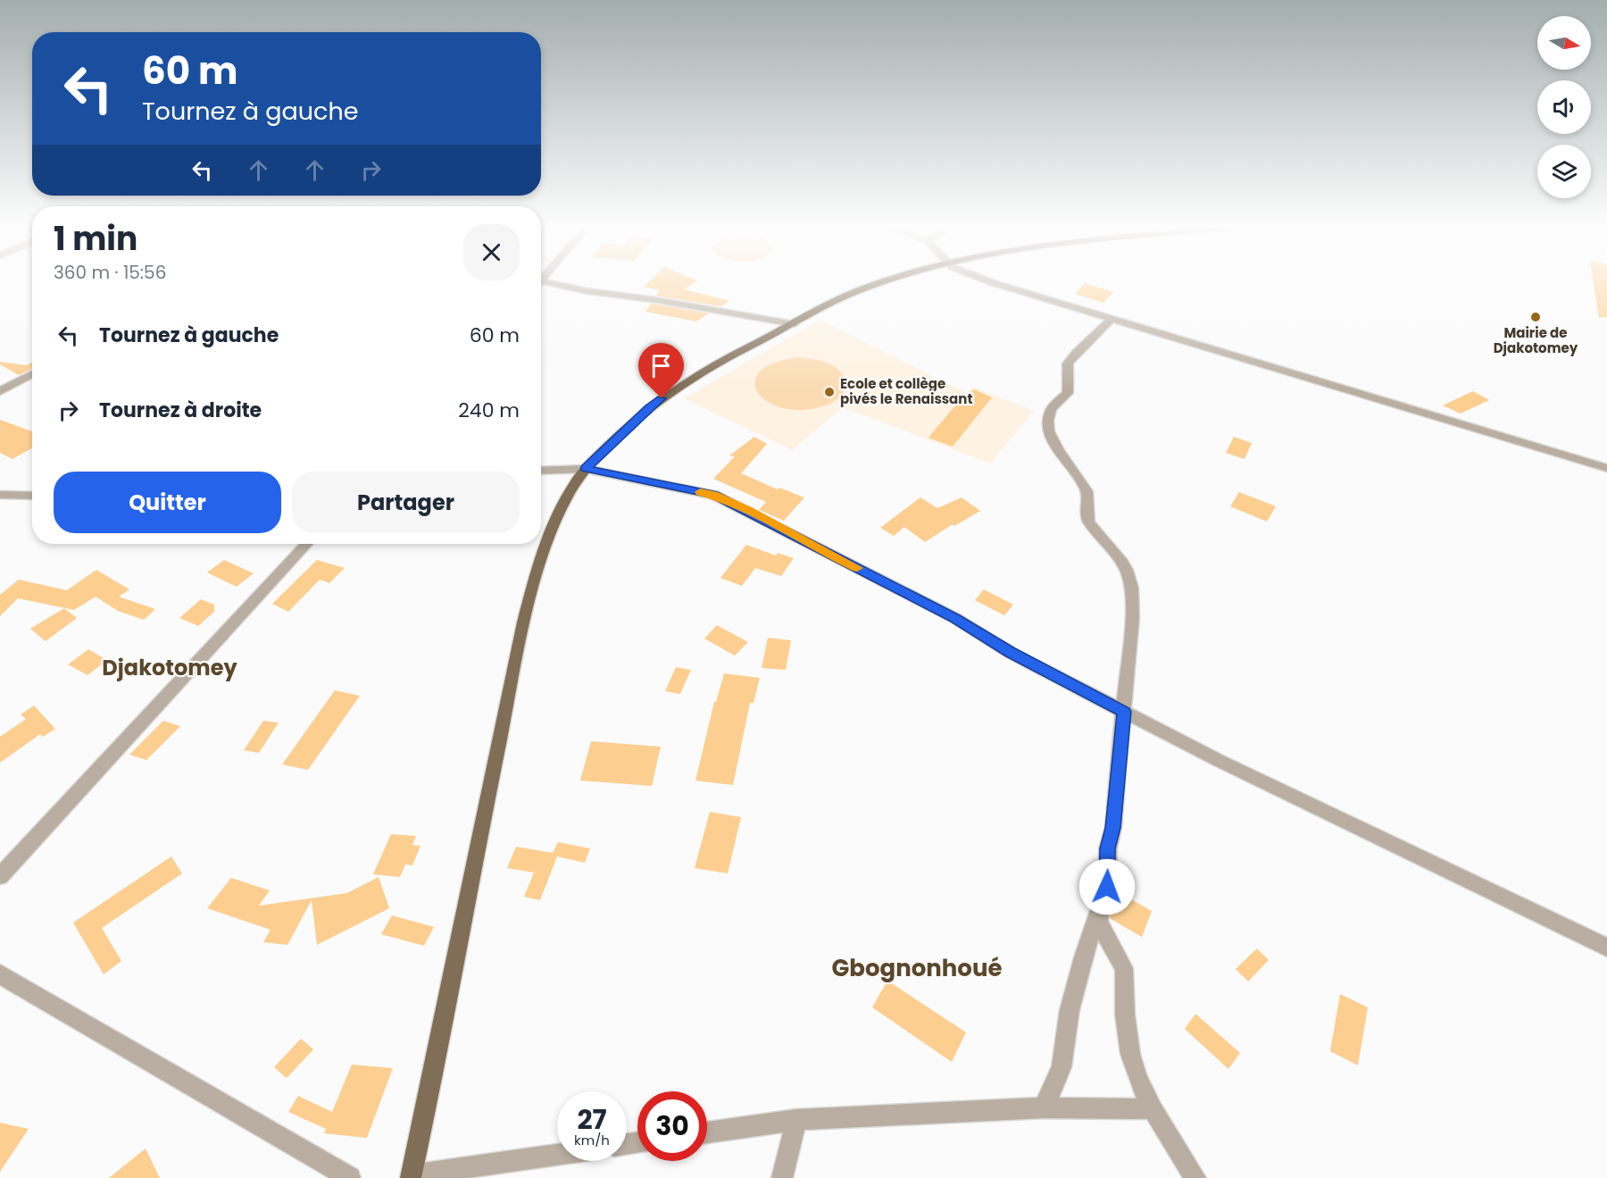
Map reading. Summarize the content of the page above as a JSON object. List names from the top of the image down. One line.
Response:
{"districts":["Djakotomey","Gbognonhoué"],"places":["Mairie de Djakotomey","Ecole et collège pivés le Renaissant"],"north":"right","page":{"turn":["60 m","Tournez à gauche"],"heading":["1 min","360 m · 15:56"],"list":[{"name":"Tournez à gauche","value":"60 m"},{"name":"Tournez à droite","value":"240 m"}],"buttons":["Quitter","Partager"],"speed":"27 km/h","limit":"30"}}
